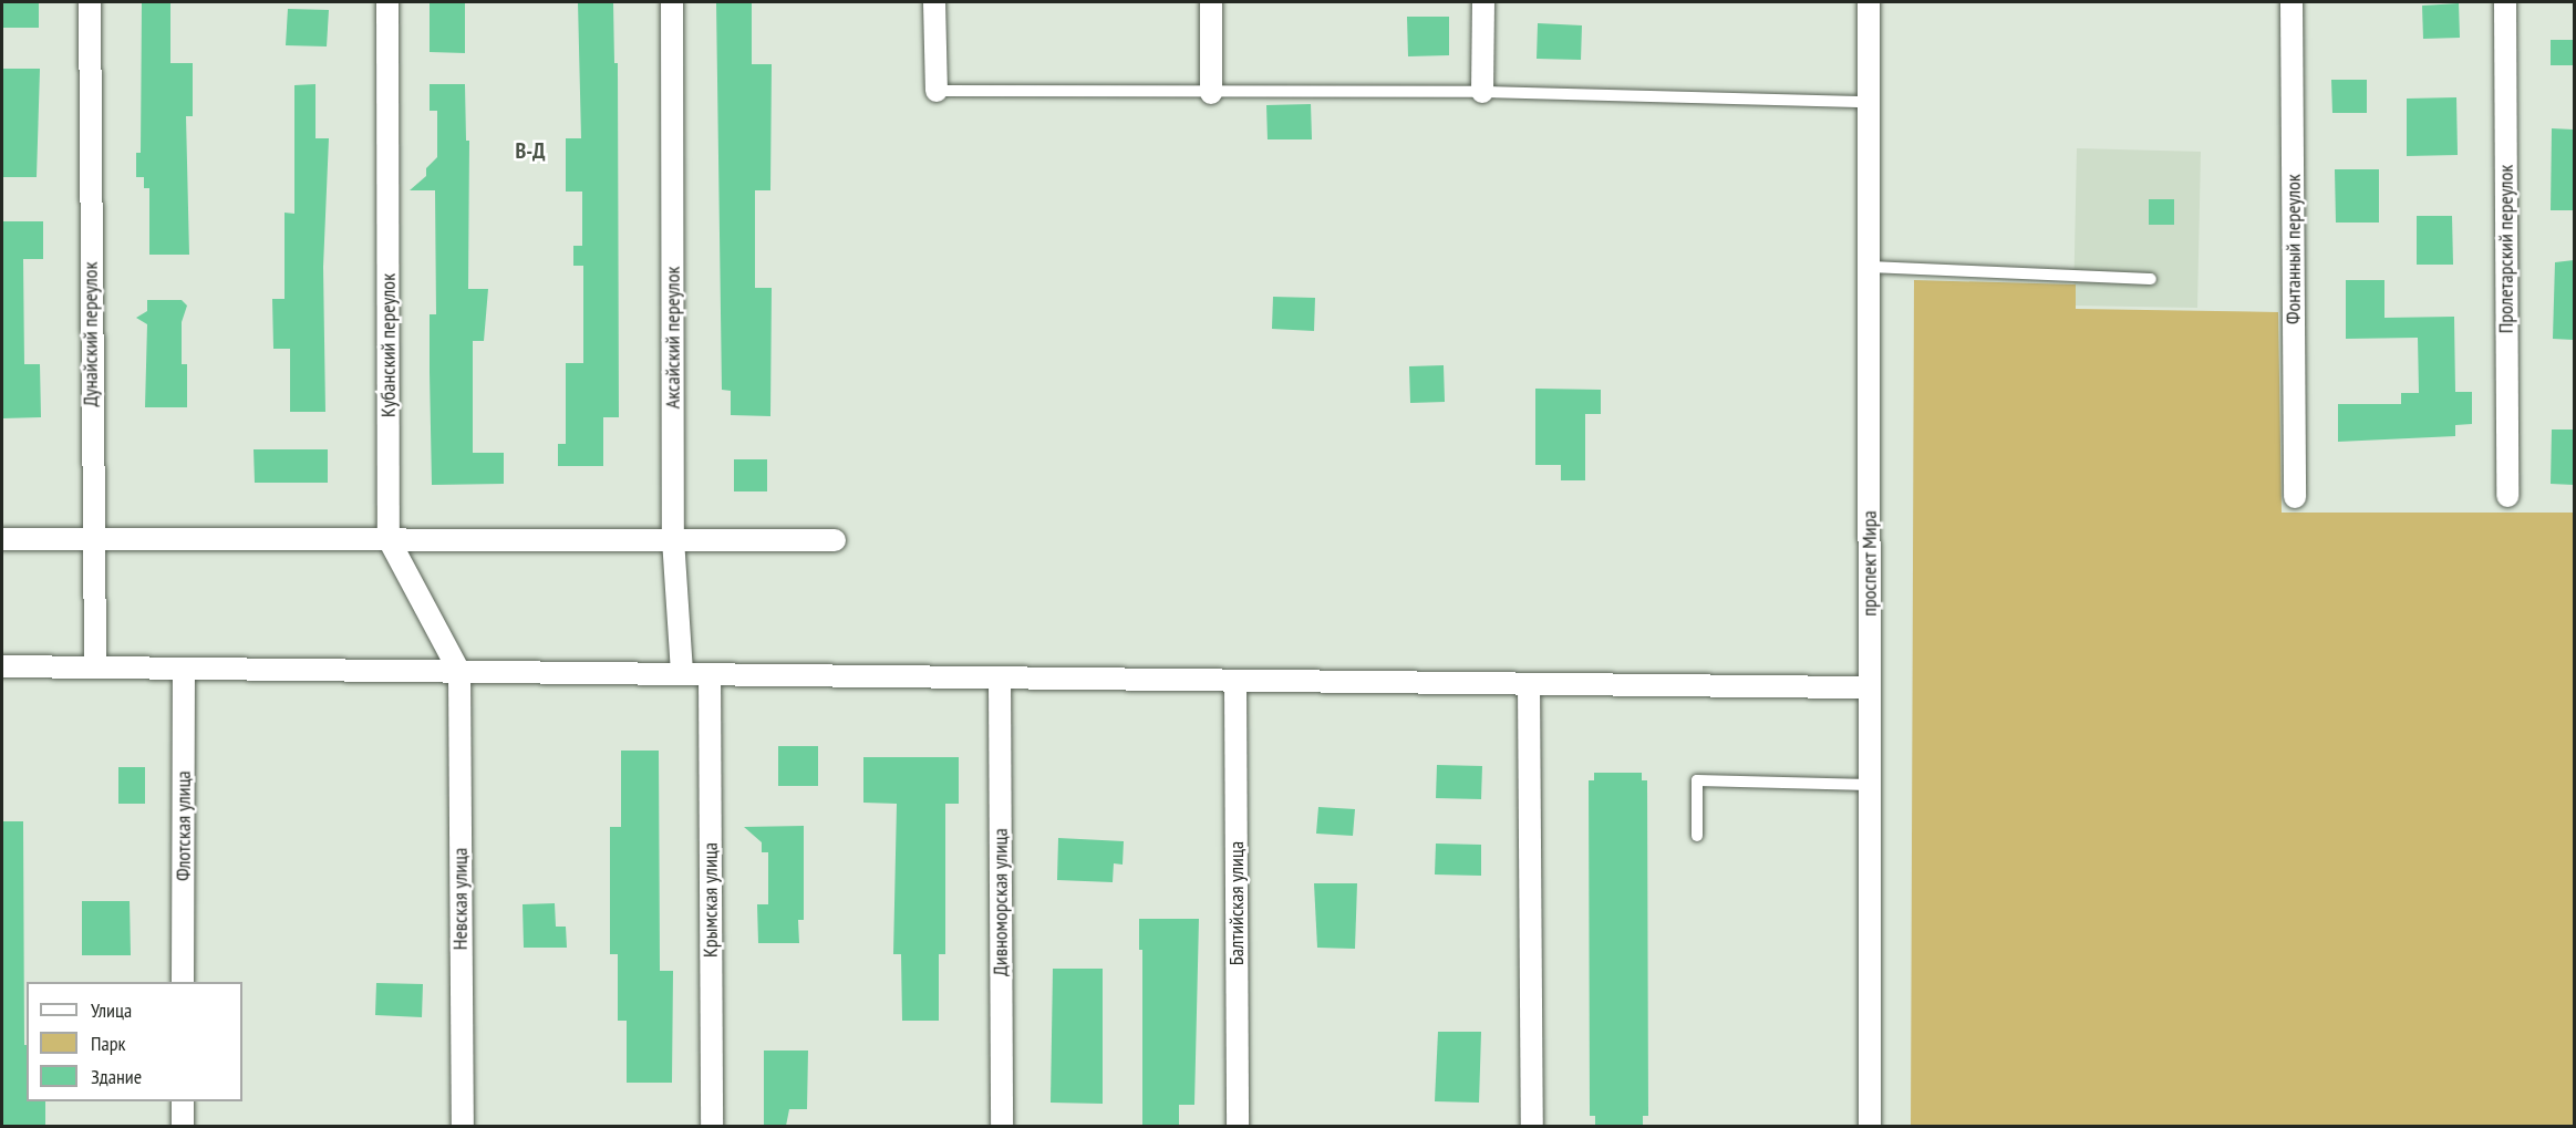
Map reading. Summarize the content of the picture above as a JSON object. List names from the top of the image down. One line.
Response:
{"streets":{"street":["Фонтанный переулок","Пролетарский переулок","Дунайский переулок","Аксайский переулок","Кубанский переулок","проспект Мира","Флотская улица","Невская улица","Крымская улица","Дивноморская улица","Балтийская улица"]},"crossings":[["Кубанский переулок","Невская улица"]],"districts":["В-Д"],"legend":["Улица","Парк","Здание"]}
